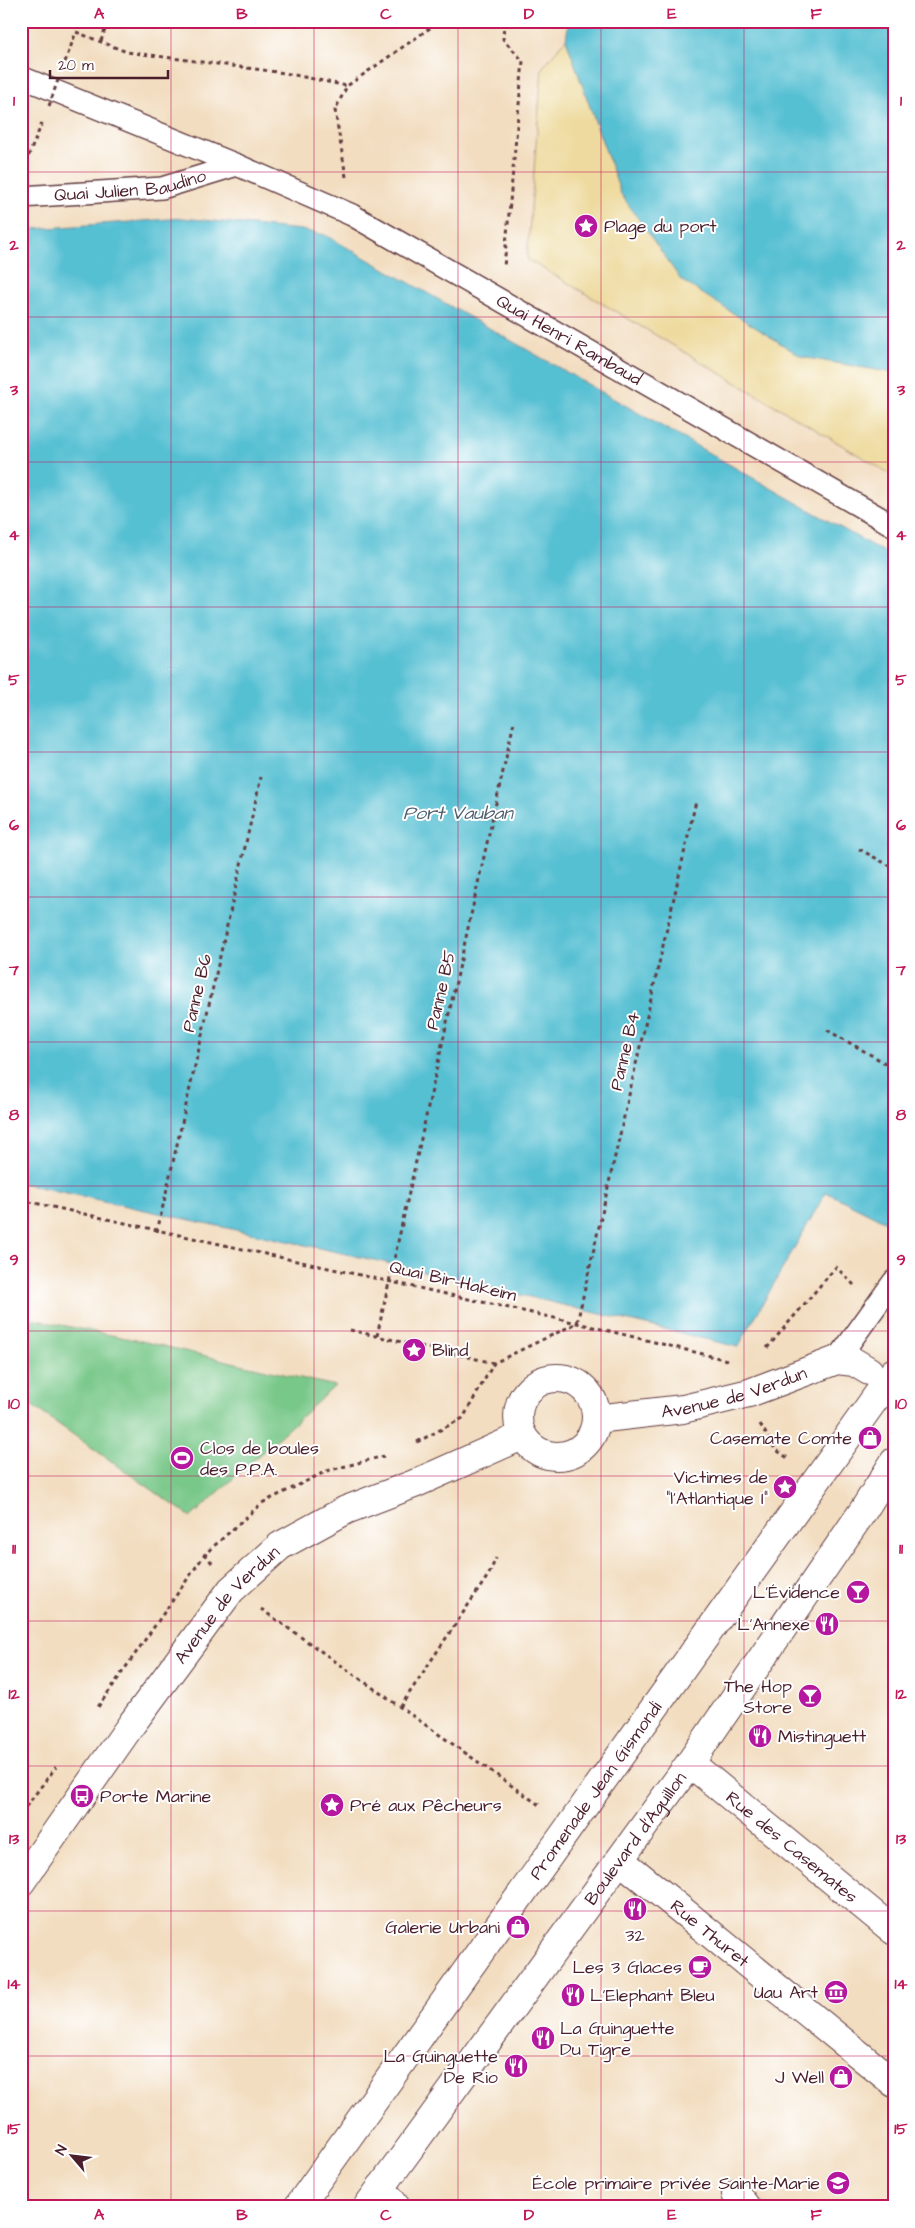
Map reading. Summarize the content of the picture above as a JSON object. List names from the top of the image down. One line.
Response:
{"streets":{"street":["Avenue de Verdun","Promenade Jean Gismondi","Boulevard d'Aguillon","Rue des Casemates","Rue Thuret"],"lane":["Quai Julien Baudino","Quai Henri Rambaud"],"path":["Panne B5","Panne B6","Panne B4","Quai Bir-Hakeim"]},"crossings":[["Quai Julien Baudino","Quai Henri Rambaud"],["Panne B5","Quai Bir-Hakeim"],["Panne B6","Quai Bir-Hakeim"],["Panne B4","Quai Bir-Hakeim"],["Boulevard d'Aguillon","Rue des Casemates"],["Boulevard d'Aguillon","Rue Thuret"]],"water":["Port Vauban"],"places":{"place":["Plage du port","Blind","Victimes de \"l'Atlantique I\"","Pré aux Pêcheurs"],"shop":["Casemate Comte","Galerie Urbani","J Well"],"sports":["Clos de boules des P.P.A."],"bar":["L'Évidence","The Hop Store"],"restaurant":["L'Annexe","Mistinguett","32","L'Elephant Bleu","La Guinguette Du Tigre","La Guinguette De Rio"],"bus stop":["Porte Marine"],"cafe":["Les 3 Glaces"],"museum":["Uau Art"],"school or university":["École primaire privée Sainte-Marie"]},"scale_bar":"20 m","north":"top left","grid":{"columns":["A","B","C","D","E","F"],"rows":["1","2","3","4","5","6","7","8","9","10","11","12","13","14","15"]}}
